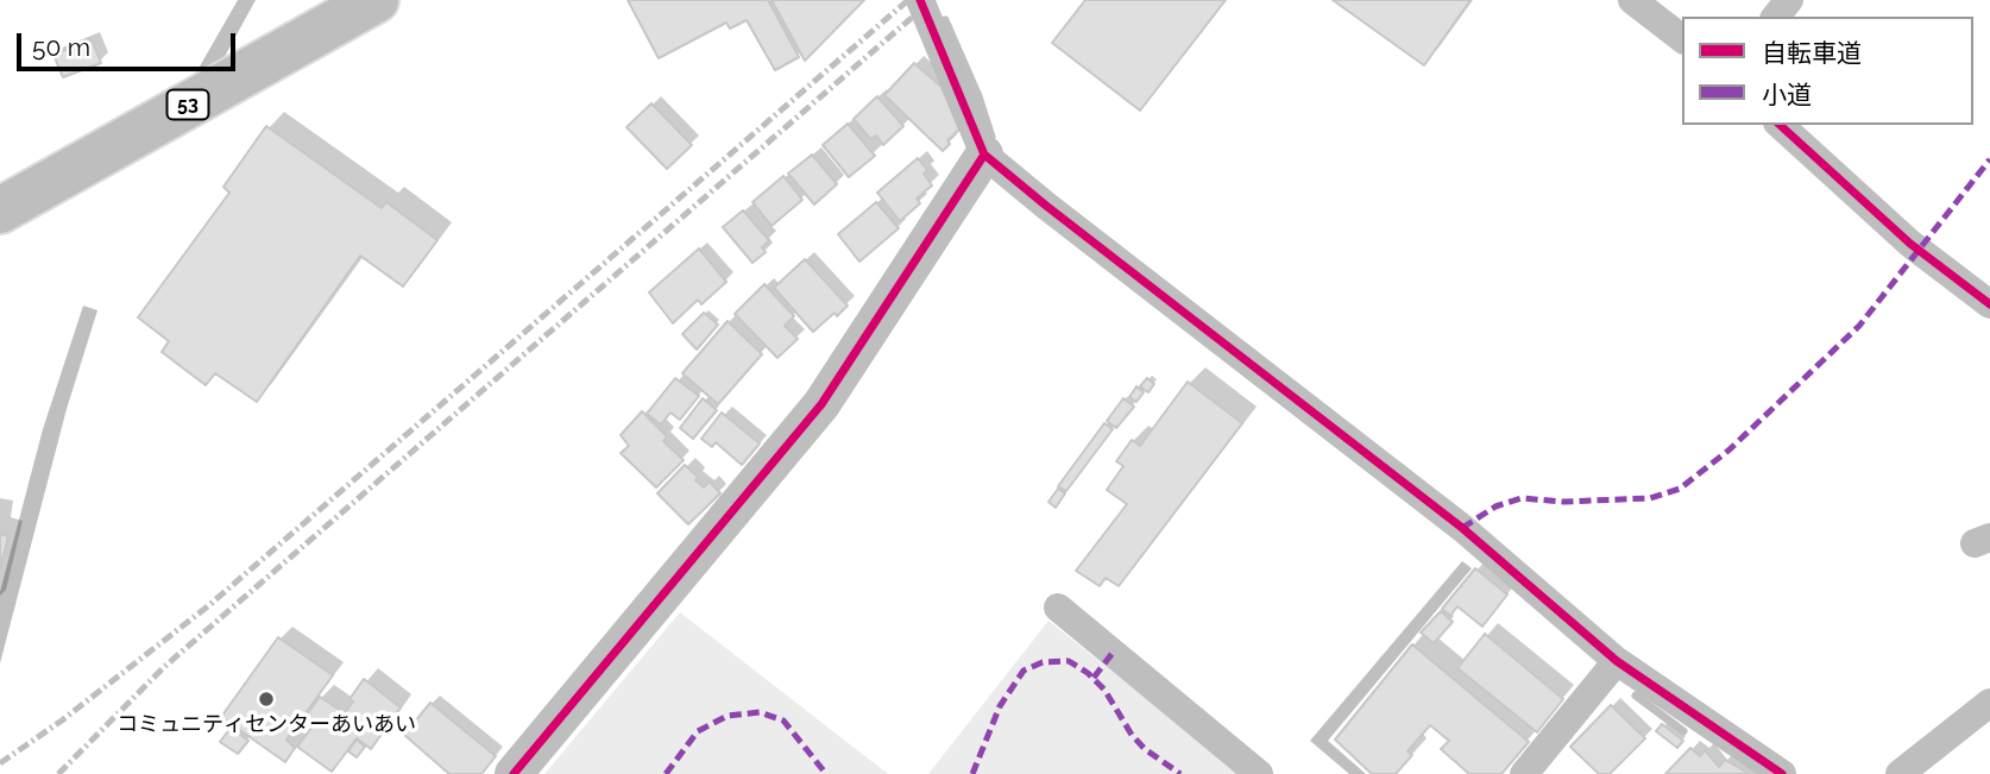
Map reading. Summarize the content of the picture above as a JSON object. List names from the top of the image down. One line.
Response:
{"streets":{"highway":["53"]},"places":["コミュニティセンターあいあい"],"legend":["自転車道","小道"],"scale_bar":"50 m"}
